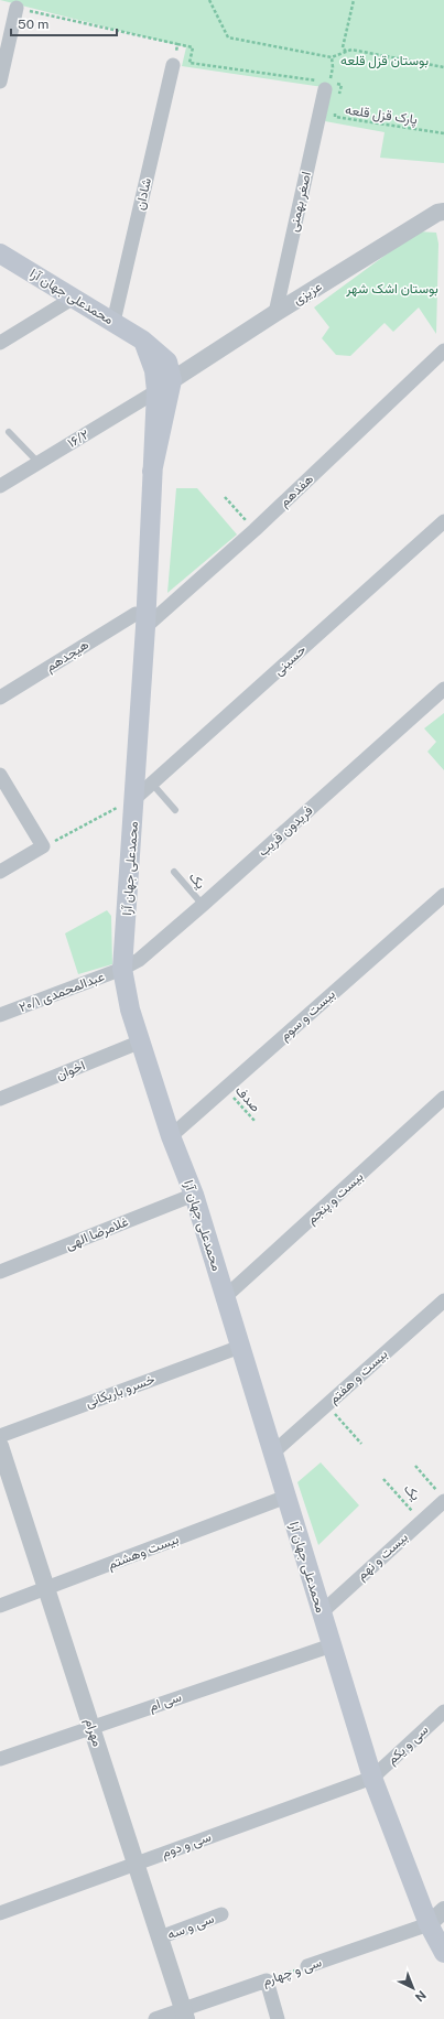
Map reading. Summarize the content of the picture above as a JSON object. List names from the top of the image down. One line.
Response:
{"streets":{"main road":["محمدعلی جهان آرا"],"street":["شادان","اصغر بهمنی","عزیزی","۱۶/۲","هفدهم","هیجدهم","حسینی","فریدون قریب","عبدالمحمدی ۲۰/۱","بیست و سوم","اخوان","بیست و پنجم","غلامرضا الهی","بیست و هفتم","خسرو باریکانی","بیست وهشتم","بیست و نهم","سی ام","مهرام","سی و یکم","سی و دوم","سی و سه","سی و چهارم"],"lane":["یک"],"path":["پارک قزل قلعه","صدف"]},"crossings":[["پارک قزل قلعه","اصغر بهمنی"],["شادان","محمدعلی جهان آرا"],["اصغر بهمنی","عزیزی"],["عزیزی","محمدعلی جهان آرا"],["محمدعلی جهان آرا","هفدهم"],["محمدعلی جهان آرا","هیجدهم"],["محمدعلی جهان آرا","حسینی"],["محمدعلی جهان آرا","فریدون قریب"],["محمدعلی جهان آرا","عبدالمحمدی ۲۰/۱"],["محمدعلی جهان آرا","بیست و سوم"],["محمدعلی جهان آرا","اخوان"],["محمدعلی جهان آرا","بیست و پنجم"],["محمدعلی جهان آرا","غلامرضا الهی"],["محمدعلی جهان آرا","بیست و هفتم"],["محمدعلی جهان آرا","خسرو باریکانی"],["محمدعلی جهان آرا","بیست وهشتم"],["محمدعلی جهان آرا","بیست و نهم"],["محمدعلی جهان آرا","سی ام"],["محمدعلی جهان آرا","سی و یکم"],["محمدعلی جهان آرا","سی و دوم"],["محمدعلی جهان آرا","سی و چهارم"],["هفدهم","هیجدهم"],["فریدون قریب","یک"],["فریدون قریب","عبدالمحمدی ۲۰/۱"],["یک","بیست و نهم"],["بیست و سوم","صدف"],["بیست وهشتم","مهرام"],["سی ام","مهرام"],["مهرام","سی و دوم"],["مهرام","سی و سه"],["مهرام","سی و چهارم"],["سی و یکم","سی و دوم"]],"parks":["بوستان قزل قلعه","بوستان اشک شهر"],"scale_bar":"50 m","north":"bottom right"}
